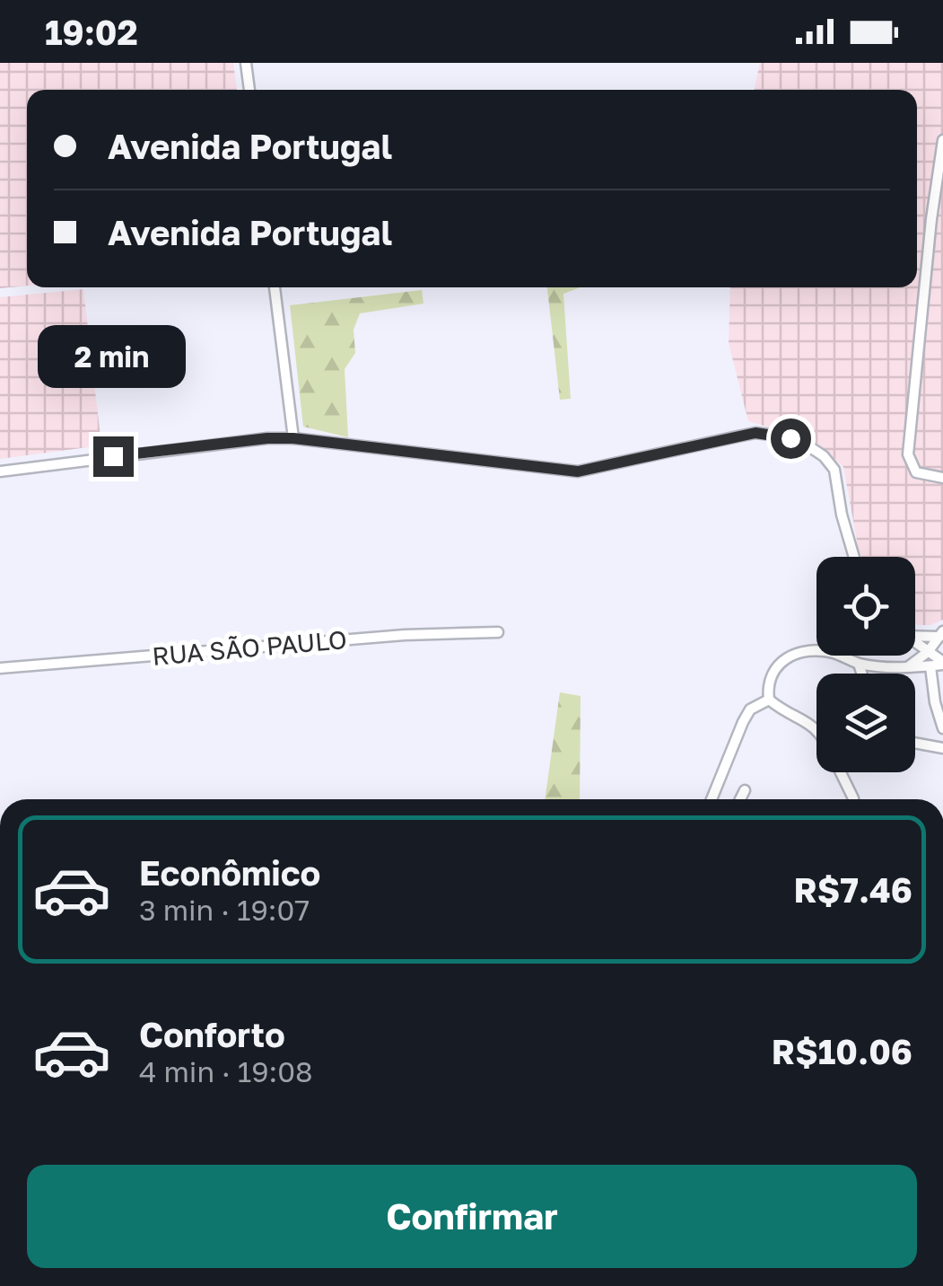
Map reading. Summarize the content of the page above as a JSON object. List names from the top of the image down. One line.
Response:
{"streets":{"street":["RUA SÃO PAULO"]},"page":{"status":"19:02","banner":["Avenida Portugal","Avenida Portugal"],"bubble":"2 min","list":[{"name":"Econômico","note":"3 min · 19:07","value":"R$7.46"},{"name":"Conforto","note":"4 min · 19:08","value":"R$10.06"}],"buttons":"Confirmar"}}
